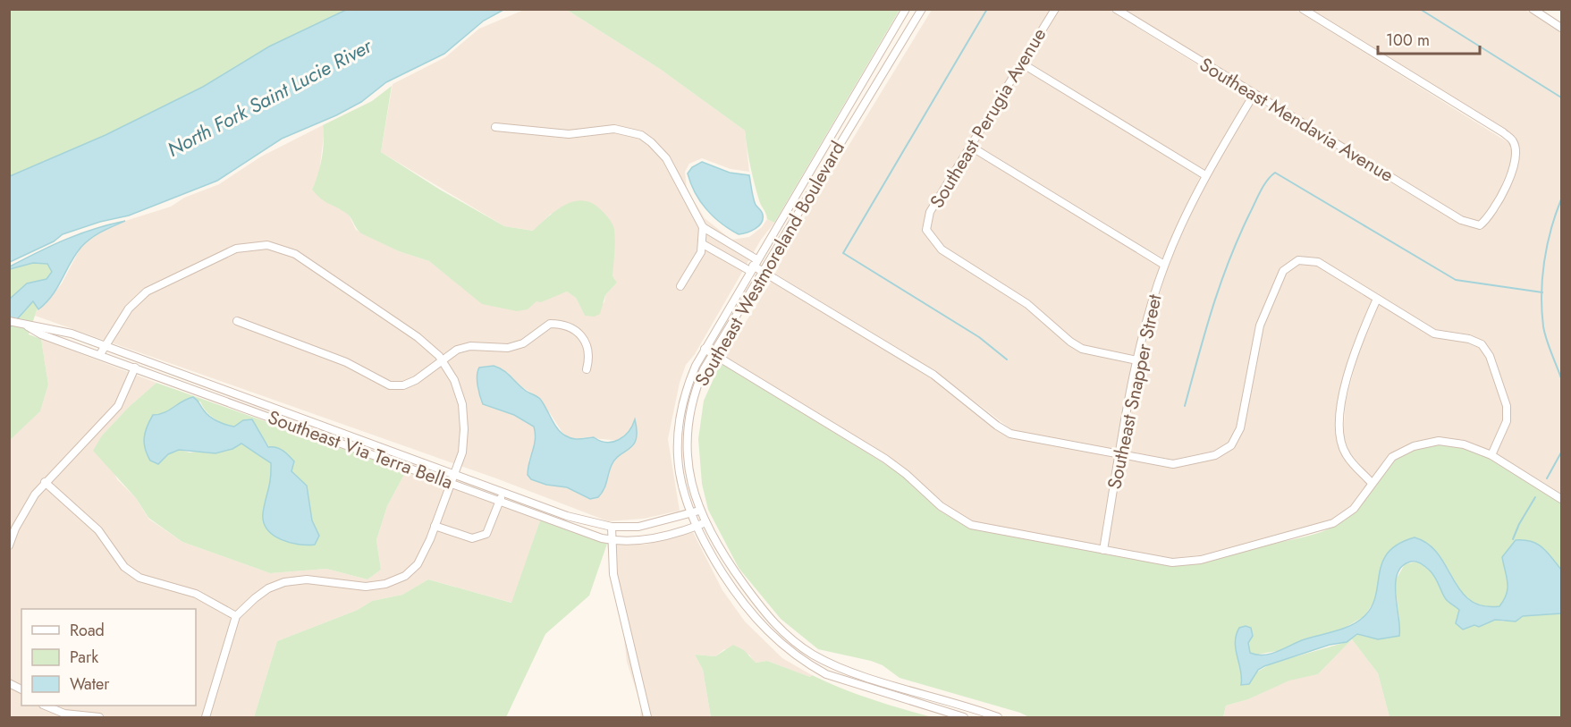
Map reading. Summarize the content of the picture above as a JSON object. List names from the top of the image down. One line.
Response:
{"streets":{"street":["Southeast Perugia Avenue","Southeast Mendavia Avenue","Southeast Westmoreland Boulevard","Southeast Snapper Street","Southeast Via Terra Bella"]},"crossings":[["Southeast Perugia Avenue","Southeast Snapper Street"],["Southeast Mendavia Avenue","Southeast Snapper Street"],["Southeast Westmoreland Boulevard","Southeast Via Terra Bella"]],"water":["North Fork Saint Lucie River"],"legend":["Road","Park","Water"],"scale_bar":"100 m"}
